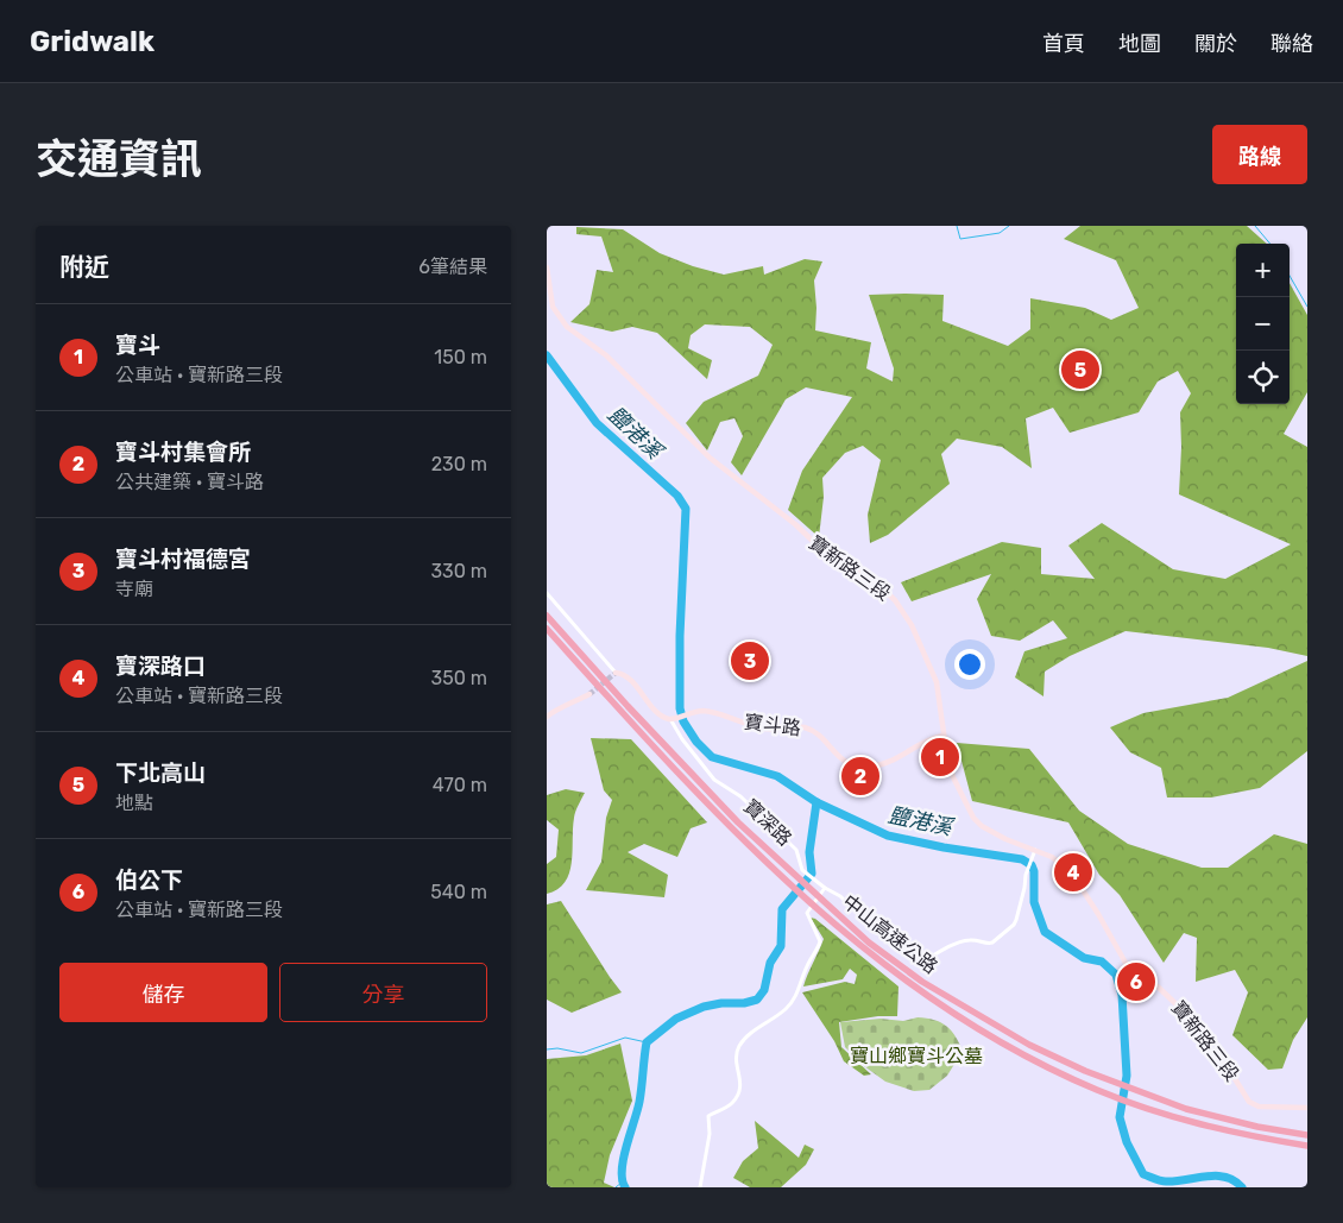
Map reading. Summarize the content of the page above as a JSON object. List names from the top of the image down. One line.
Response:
{"streets":{"highway":["中山高速公路"],"street":["寶新路三段","寶斗路","寶深路"]},"crossings":[["寶新路三段","寶斗路"],["寶新路三段","寶深路"],["寶斗路","寶深路"]],"water":["鹽港溪"],"parks":["寶山鄉寶斗公墓"],"page":{"header":"Gridwalk","nav":["首頁","地圖","關於","聯絡"],"title":"交通資訊","buttons":["路線",["儲存","分享"]],"heading":["附近","6筆結果"],"map_buttons":["+","−"],"list":[{"mark":"1","name":"寶斗","note":"公車站 · 寶新路三段","value":"150 m"},{"mark":"2","name":"寶斗村集會所","note":"公共建築 · 寶斗路","value":"230 m"},{"mark":"3","name":"寶斗村福德宮","note":"寺廟","value":"330 m"},{"mark":"4","name":"寶深路口","note":"公車站 · 寶新路三段","value":"350 m"},{"mark":"5","name":"下北高山","note":"地點","value":"470 m"},{"mark":"6","name":"伯公下","note":"公車站 · 寶新路三段","value":"540 m"}],"pins":["5","3","1","2","4","6"]}}
